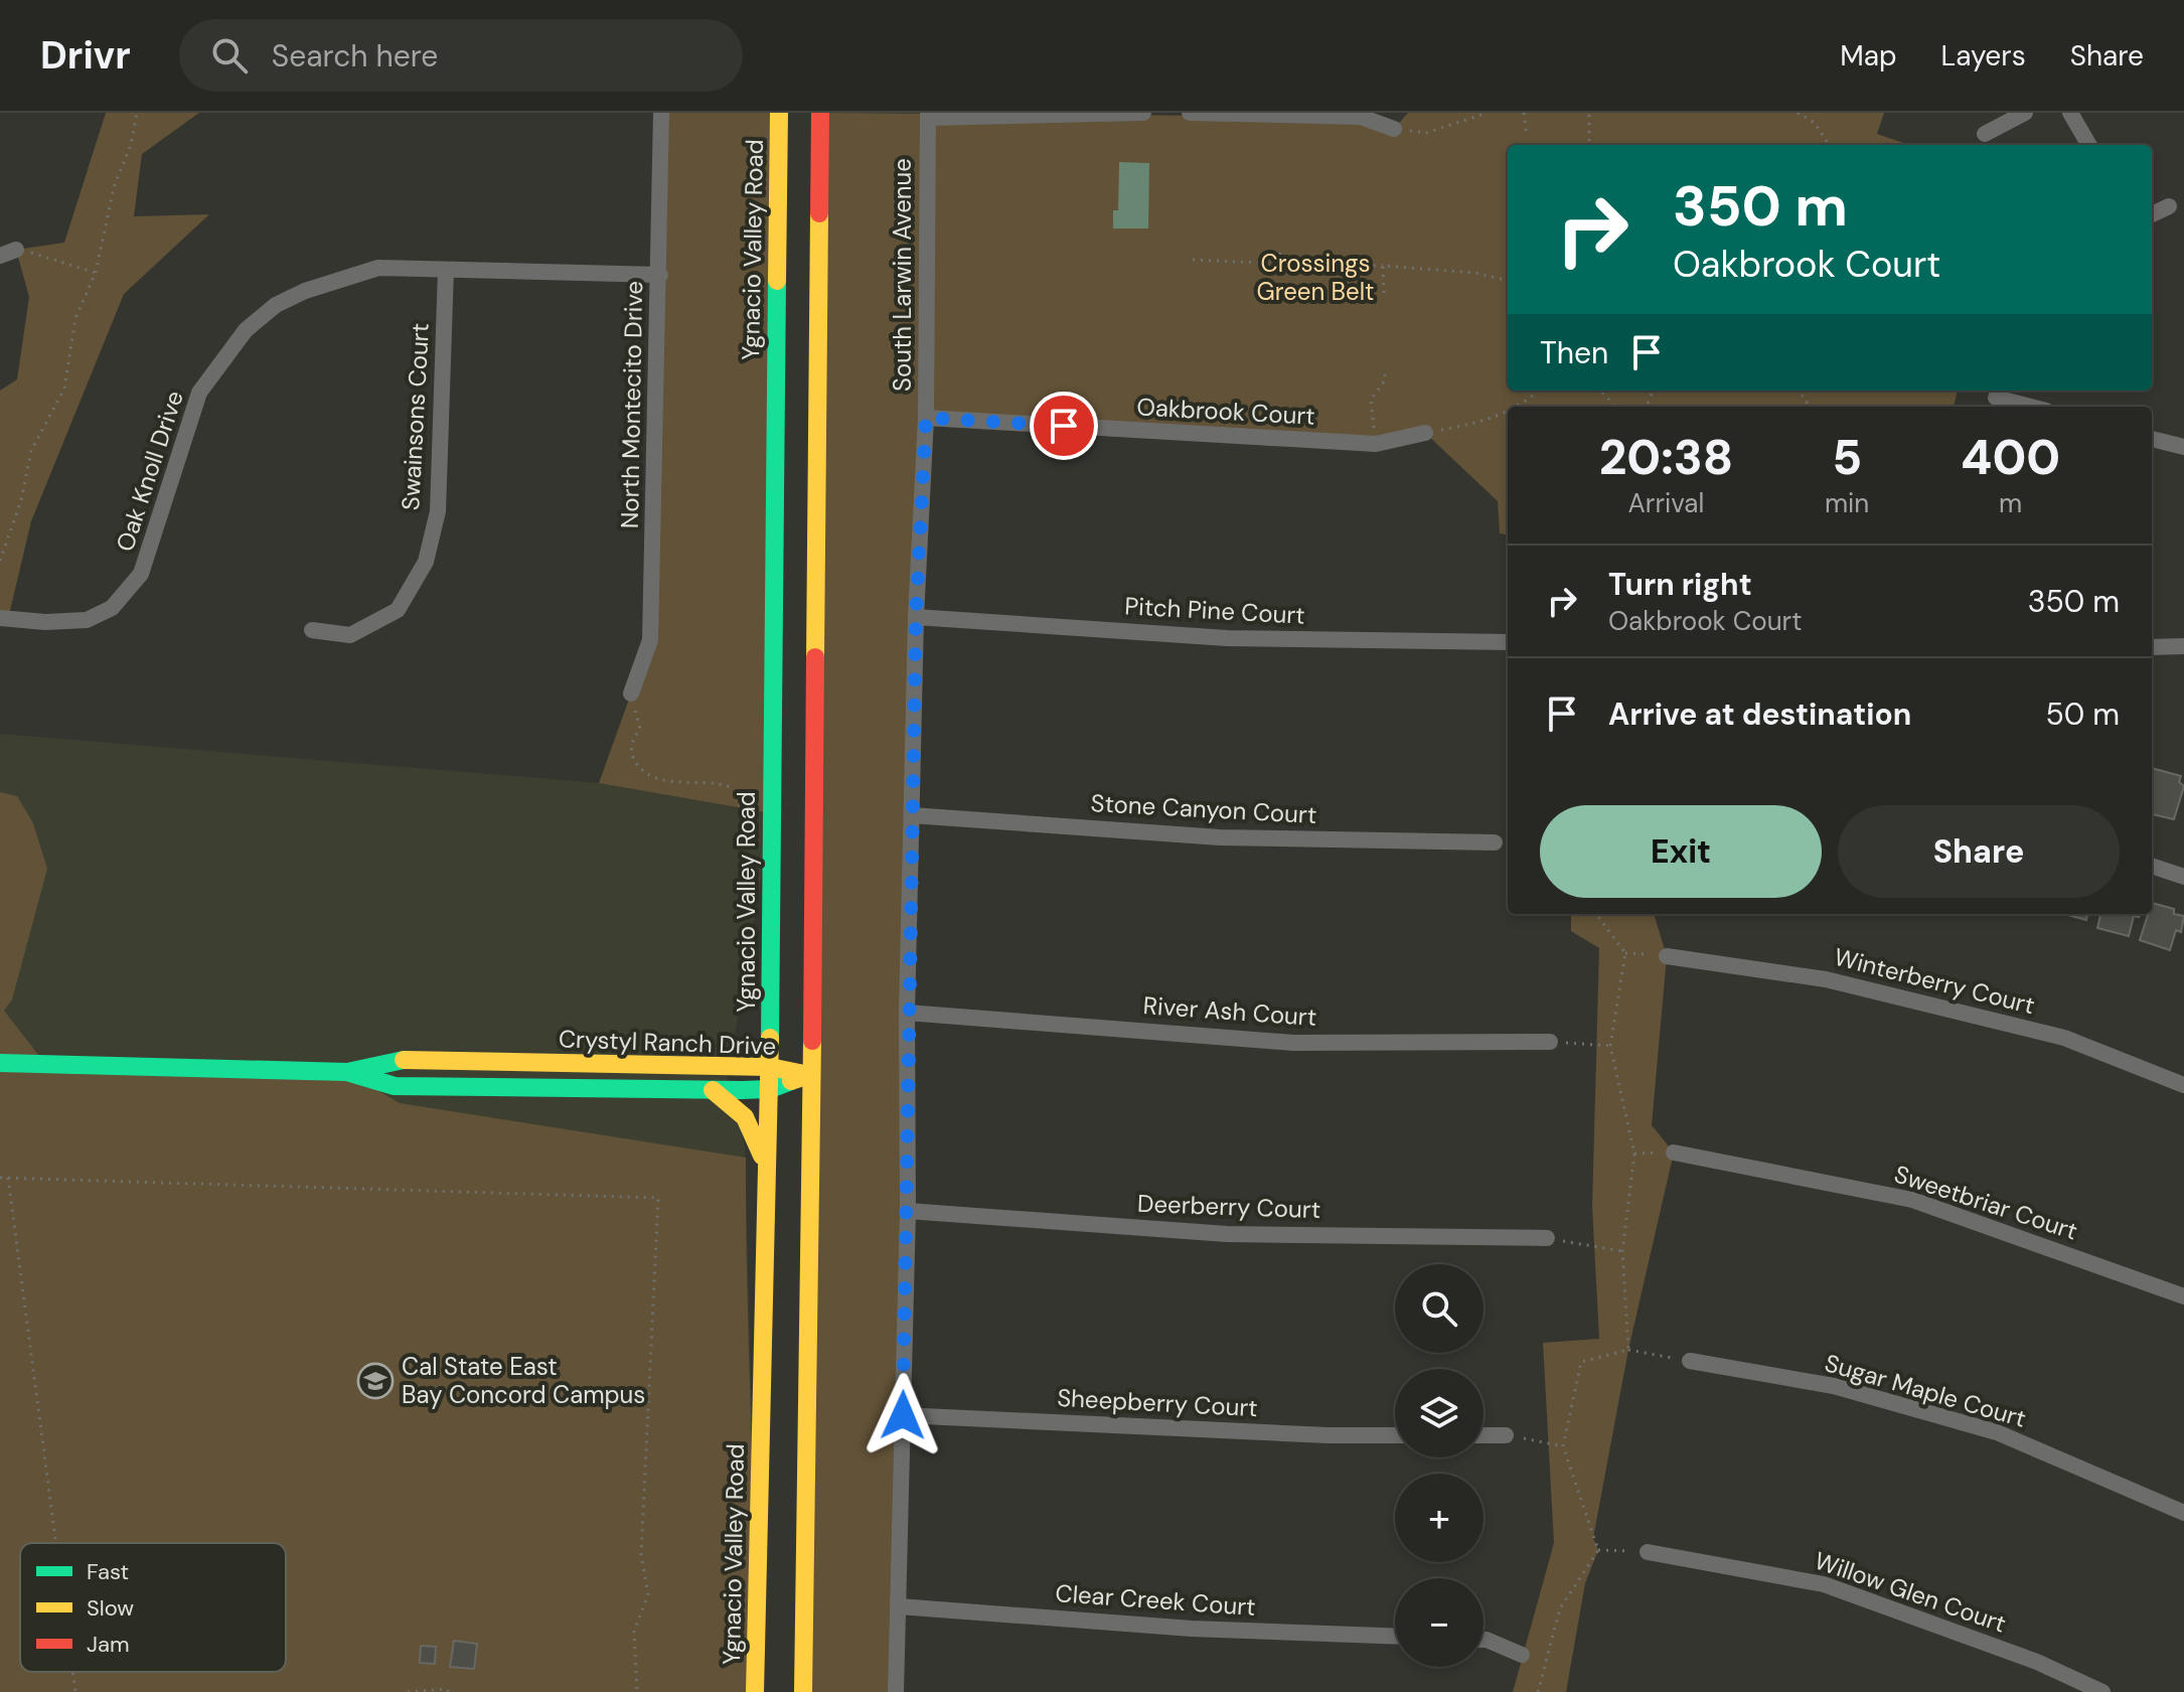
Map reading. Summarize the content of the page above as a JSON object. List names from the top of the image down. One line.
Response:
{"streets":{"main road":["Ygnacio Valley Road","Crystyl Ranch Drive"],"street":["South Larwin Avenue","North Montecito Drive","Oakbrook Court","Swainsons Court","Oak Knoll Drive","Pitch Pine Court","Stone Canyon Court","Winterberry Court","River Ash Court","Sweetbriar Court","Deerberry Court","Sugar Maple Court","Sheepberry Court","Willow Glen Court","Clear Creek Court"]},"crossings":[["Ygnacio Valley Road","Crystyl Ranch Drive"],["South Larwin Avenue","Oakbrook Court"],["South Larwin Avenue","Pitch Pine Court"],["South Larwin Avenue","Stone Canyon Court"],["South Larwin Avenue","River Ash Court"],["South Larwin Avenue","Deerberry Court"],["South Larwin Avenue","Sheepberry Court"],["South Larwin Avenue","Clear Creek Court"],["North Montecito Drive","Oak Knoll Drive"],["Swainsons Court","Oak Knoll Drive"]],"parks":["Crossings Green Belt"],"places":{"school or university":["Cal State East Bay Concord Campus"]},"legend":["Fast","Slow","Jam"],"page":{"header":"Drivr","search":"Search here","nav":["Map","Layers","Share"],"turn":["350 m","Oakbrook Court"],"then":"Then","eta":["20:38","Arrival","5","min","400","m"],"list":[{"name":"Turn right","note":"Oakbrook Court","value":"350 m"},{"name":"Arrive at destination","value":"50 m"}],"buttons":["Exit","Share"],"map_buttons":["+","−"]}}
